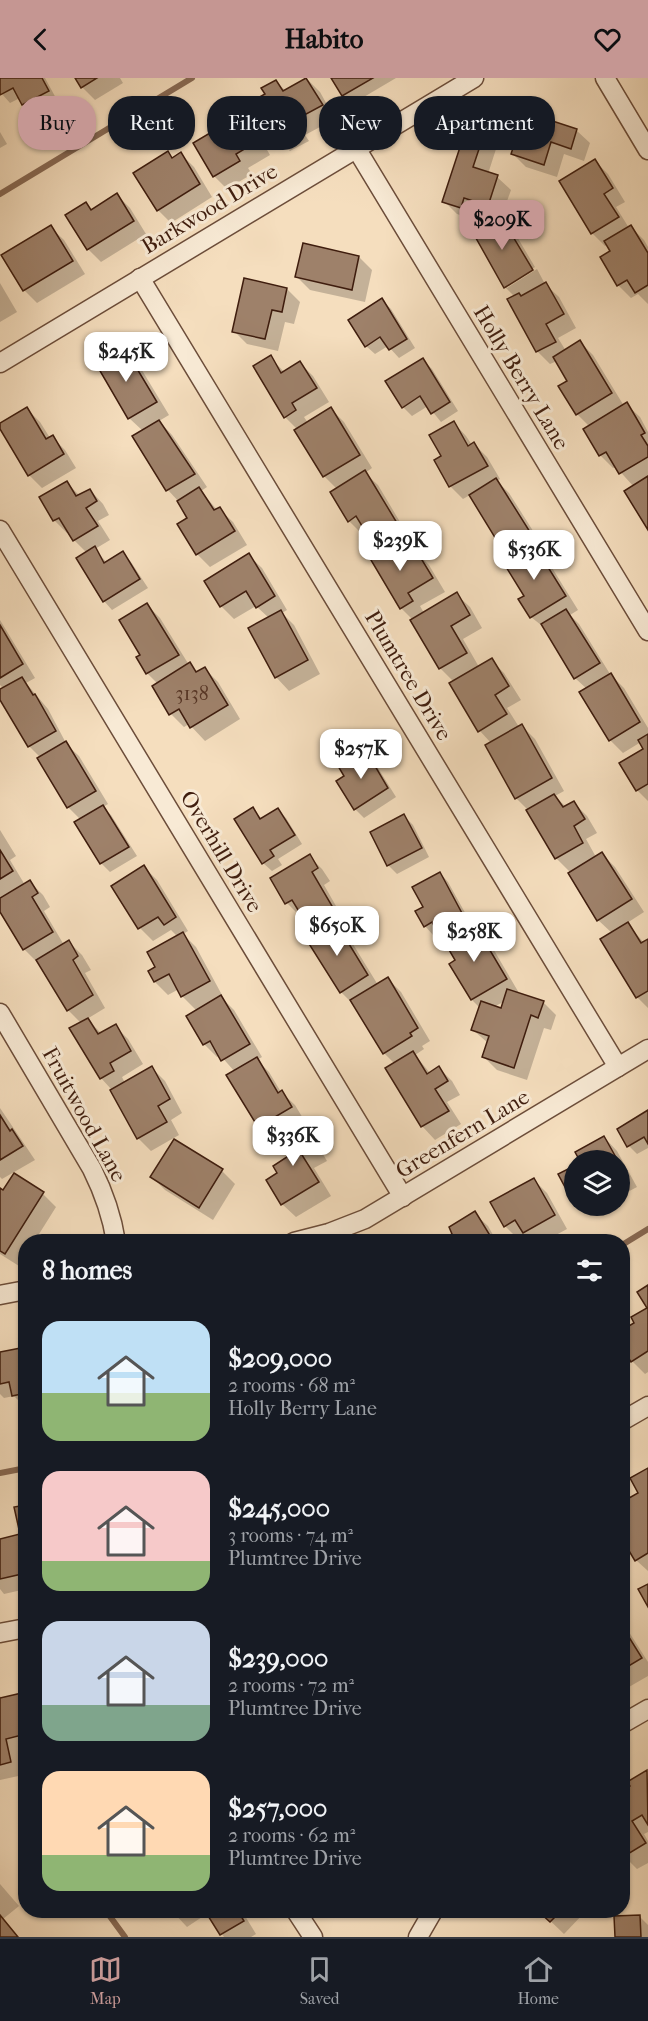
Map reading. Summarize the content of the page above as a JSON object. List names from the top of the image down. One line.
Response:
{"streets":{"street":["Barkwood Drive","Holly Berry Lane","Plumtree Drive","Overhill Drive","Fruitwood Lane","Greenfern Lane"]},"crossings":[["Barkwood Drive","Plumtree Drive"],["Plumtree Drive","Greenfern Lane"],["Overhill Drive","Greenfern Lane"]],"house_numbers":["3138"],"page":{"header":"Habito","chip":["Buy","Rent","Filters","New","Apartment"],"price":["$209K","$245K","$239K","$536K","$257K","$650K","$258K","$336K"],"heading":"8 homes","list":[{"name":"$209,000","note":"2 rooms · 68 m² · Holly Berry Lane"},{"name":"$245,000","note":"3 rooms · 74 m² · Plumtree Drive"},{"name":"$239,000","note":"2 rooms · 72 m² · Plumtree Drive"},{"name":"$257,000","note":"2 rooms · 62 m² · Plumtree Drive"}],"tabs":["Map","Saved","Home"]}}
